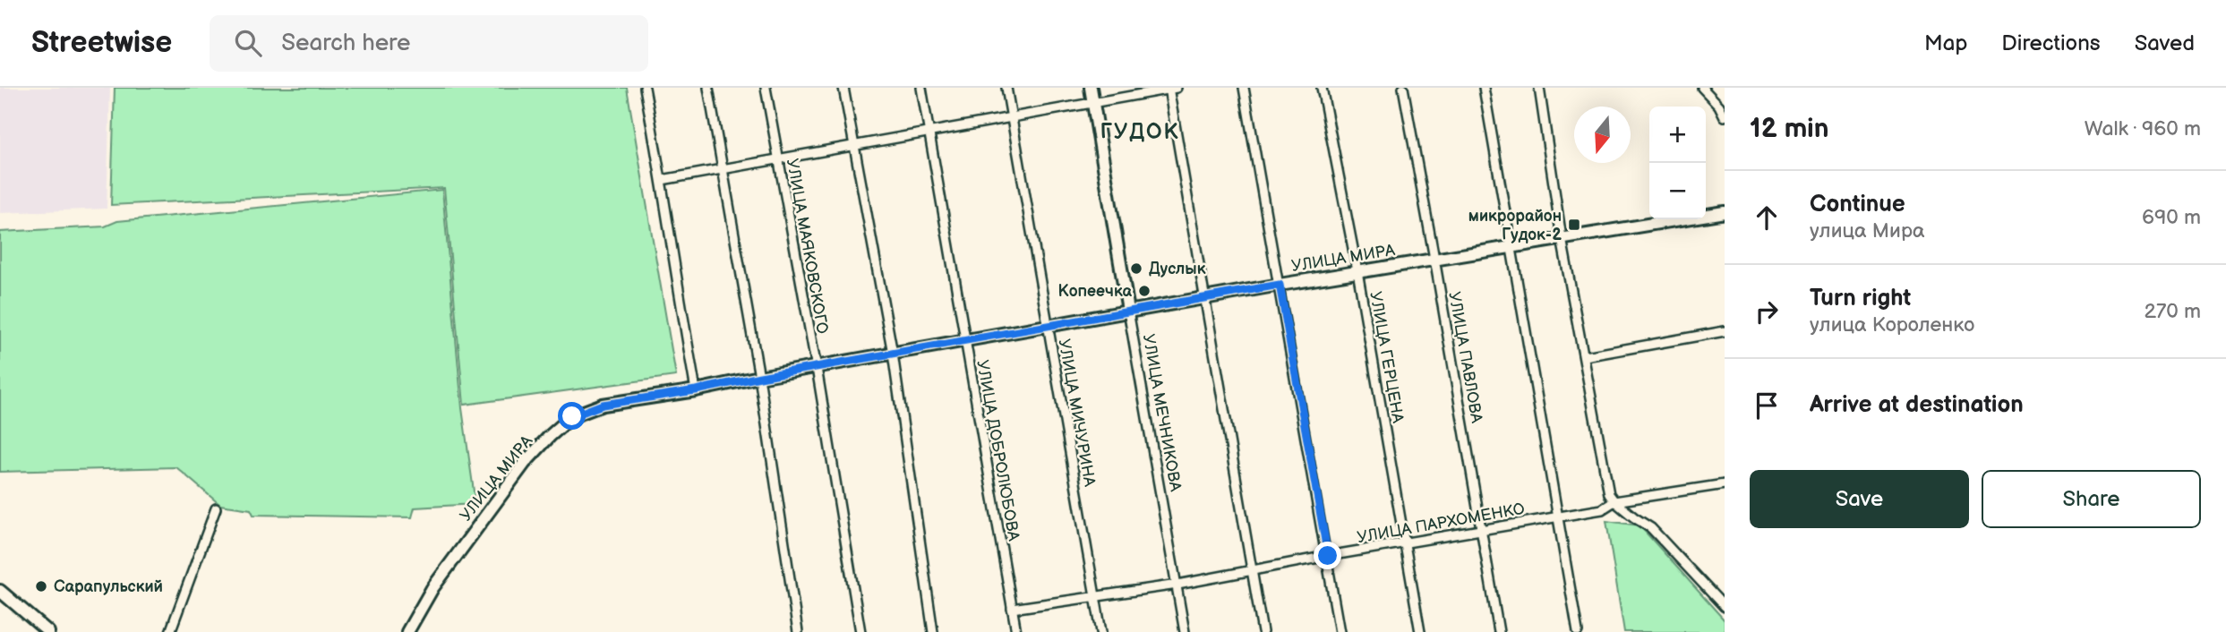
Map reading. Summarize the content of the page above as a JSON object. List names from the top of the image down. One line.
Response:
{"streets":{"main road":["УЛИЦА МИРА","УЛИЦА МЕЧНИКОВА"],"street":["УЛИЦА МАЯКОВСКОГО","УЛИЦА ГЕРЦЕНА","УЛИЦА ПАВЛОВА","УЛИЦА МИЧУРИНА","УЛИЦА ДОБРОЛЮБОВА","УЛИЦА ПАРХОМЕНКО"]},"crossings":[["УЛИЦА МАЯКОВСКОГО","УЛИЦА МИРА"],["УЛИЦА МИРА","УЛИЦА ГЕРЦЕНА"],["УЛИЦА МИРА","УЛИЦА ПАВЛОВА"],["УЛИЦА МИРА","УЛИЦА МИЧУРИНА"],["УЛИЦА МИРА","УЛИЦА МЕЧНИКОВА"],["УЛИЦА МИРА","УЛИЦА ДОБРОЛЮБОВА"],["УЛИЦА ГЕРЦЕНА","УЛИЦА ПАРХОМЕНКО"],["УЛИЦА ПАВЛОВА","УЛИЦА ПАРХОМЕНКО"],["УЛИЦА МИЧУРИНА","УЛИЦА ПАРХОМЕНКО"],["УЛИЦА МЕЧНИКОВА","УЛИЦА ПАРХОМЕНКО"],["УЛИЦА ДОБРОЛЮБОВА","УЛИЦА ПАРХОМЕНКО"]],"districts":["ГУДОК"],"places":{"transit":["микрорайон Гудок-2"],"other":["Дуслык","Копеечка","Сарапульский"]},"north":"bottom","page":{"header":"Streetwise","search":"Search here","nav":["Map","Directions","Saved"],"heading":["12 min","Walk · 960 m"],"map_buttons":["+","−"],"list":[["Continue","улица Мира","690 m"],["Turn right","улица Короленко","270 m"],"Arrive at destination"],"buttons":["Save","Share"]}}
